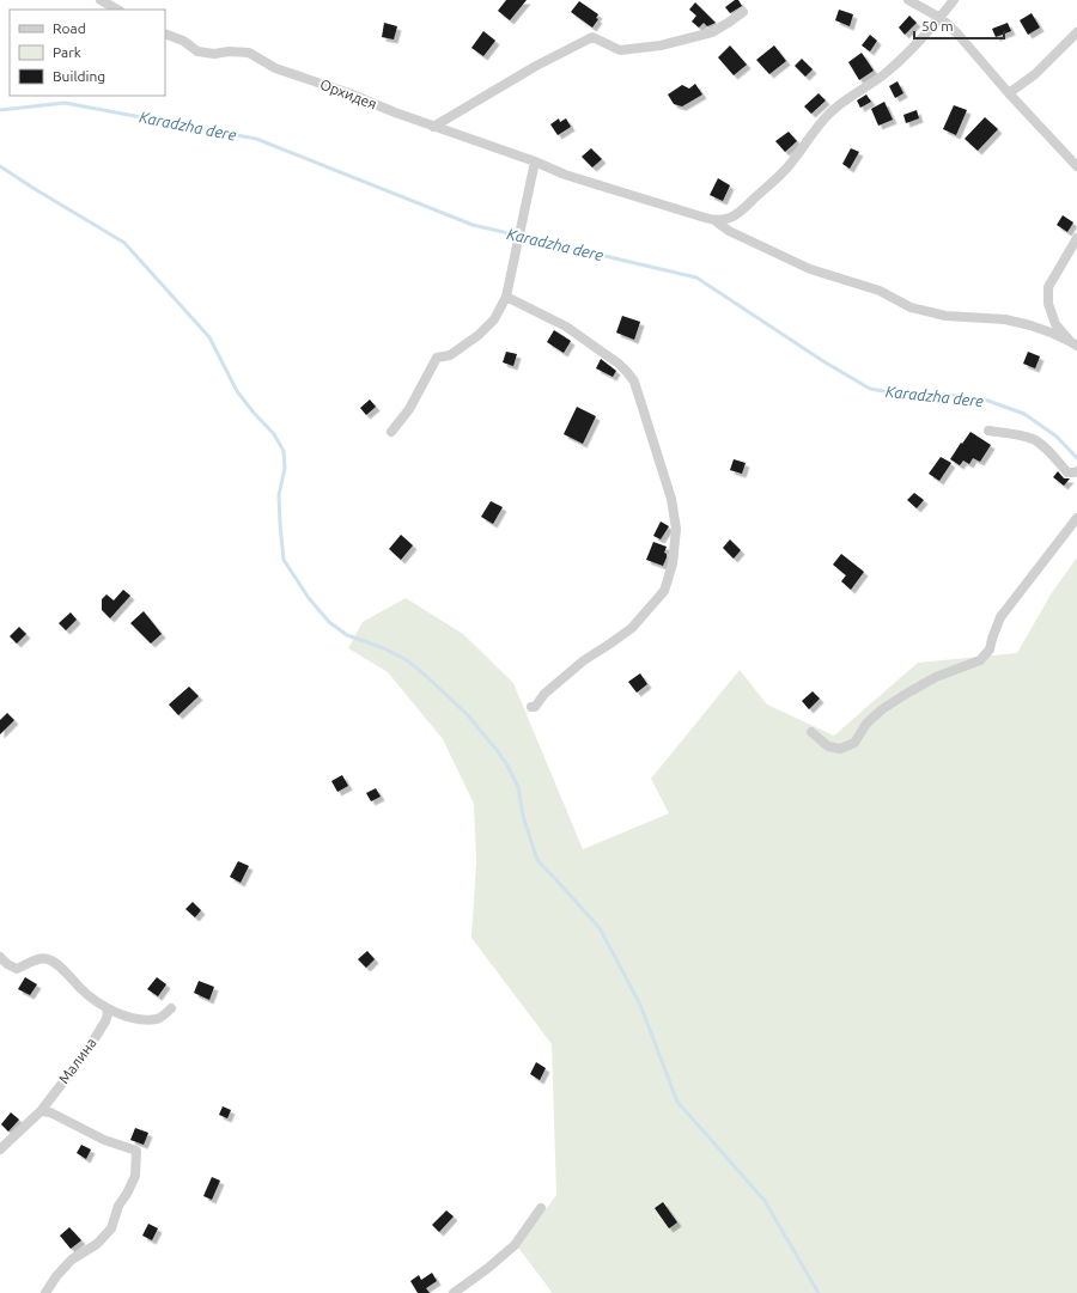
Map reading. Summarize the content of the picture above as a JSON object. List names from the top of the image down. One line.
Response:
{"streets":{"street":["Орхидея","Малина"]},"water":["Karadzha dere"],"legend":["Road","Park","Building"],"scale_bar":"50 m"}
